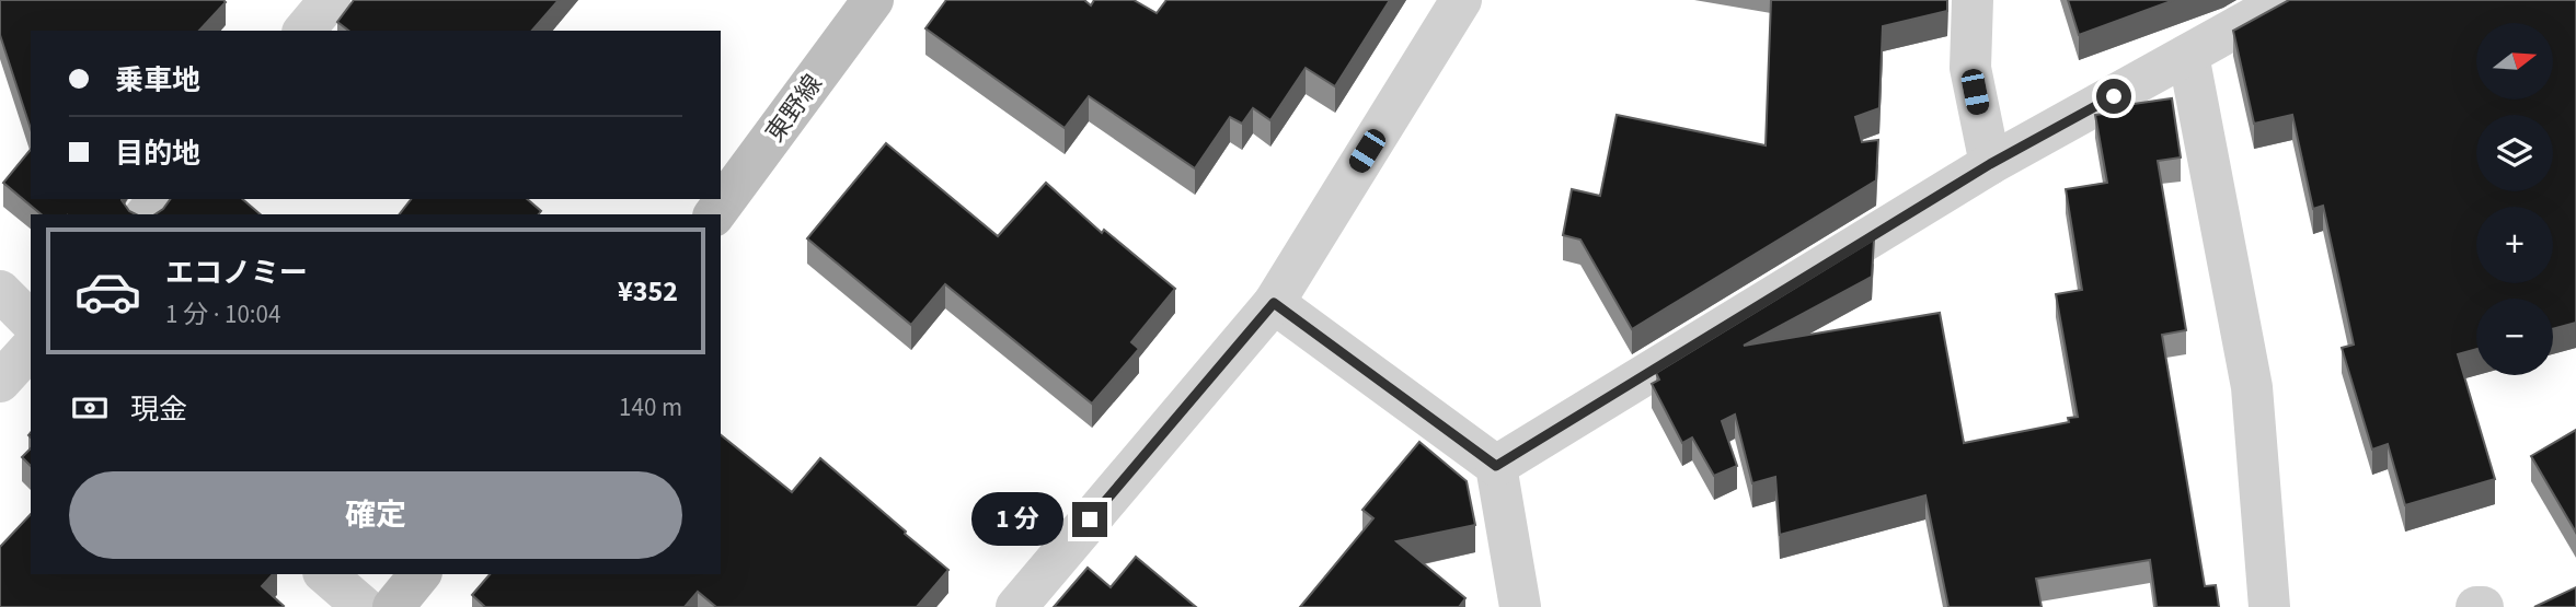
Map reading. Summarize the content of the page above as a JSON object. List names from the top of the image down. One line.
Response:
{"streets":{"street":["東野線"]},"north":"right","page":{"map_buttons":["+","−"],"banner":["乗車地","目的地"],"list":[{"name":"エコノミー","note":"1 分 · 10:04","value":"¥352"}],"pay":["現金","140 m"],"buttons":"確定","bubble":"1 分"}}
